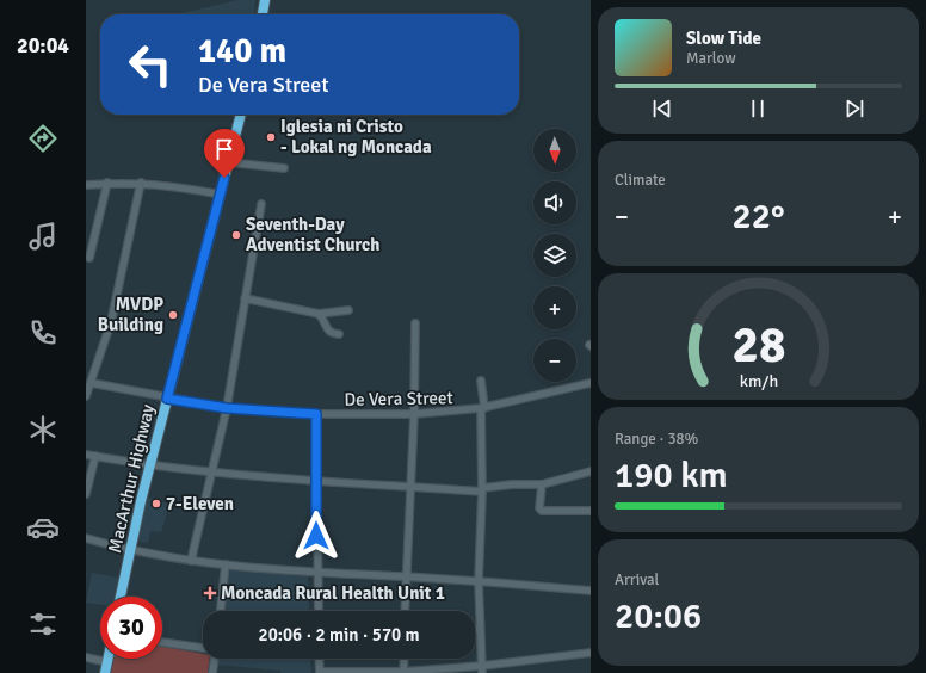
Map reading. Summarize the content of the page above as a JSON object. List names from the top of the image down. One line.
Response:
{"streets":{"highway":["MacArthur Highway"],"street":["De Vera Street"]},"crossings":[["De Vera Street","MacArthur Highway"]],"places":{"other":["Iglesia ni Cristo - Lokal ng Moncada","Seventh-Day Adventist Church","MVDP Building","7-Eleven"],"health":["Moncada Rural Health Unit 1"]},"north":"bottom","page":{"tabs":"20:04","turn":["140 m","De Vera Street"],"song":["Slow Tide","Marlow"],"map_buttons":["+","−"],"tile":["Climate",["Range · 38%","190 km"],["Arrival","20:06"]],"heat":["−","22°","+"],"limit":"30","trip":"20:06 · 2 min · 570 m","gauge":["28","km/h"]}}
